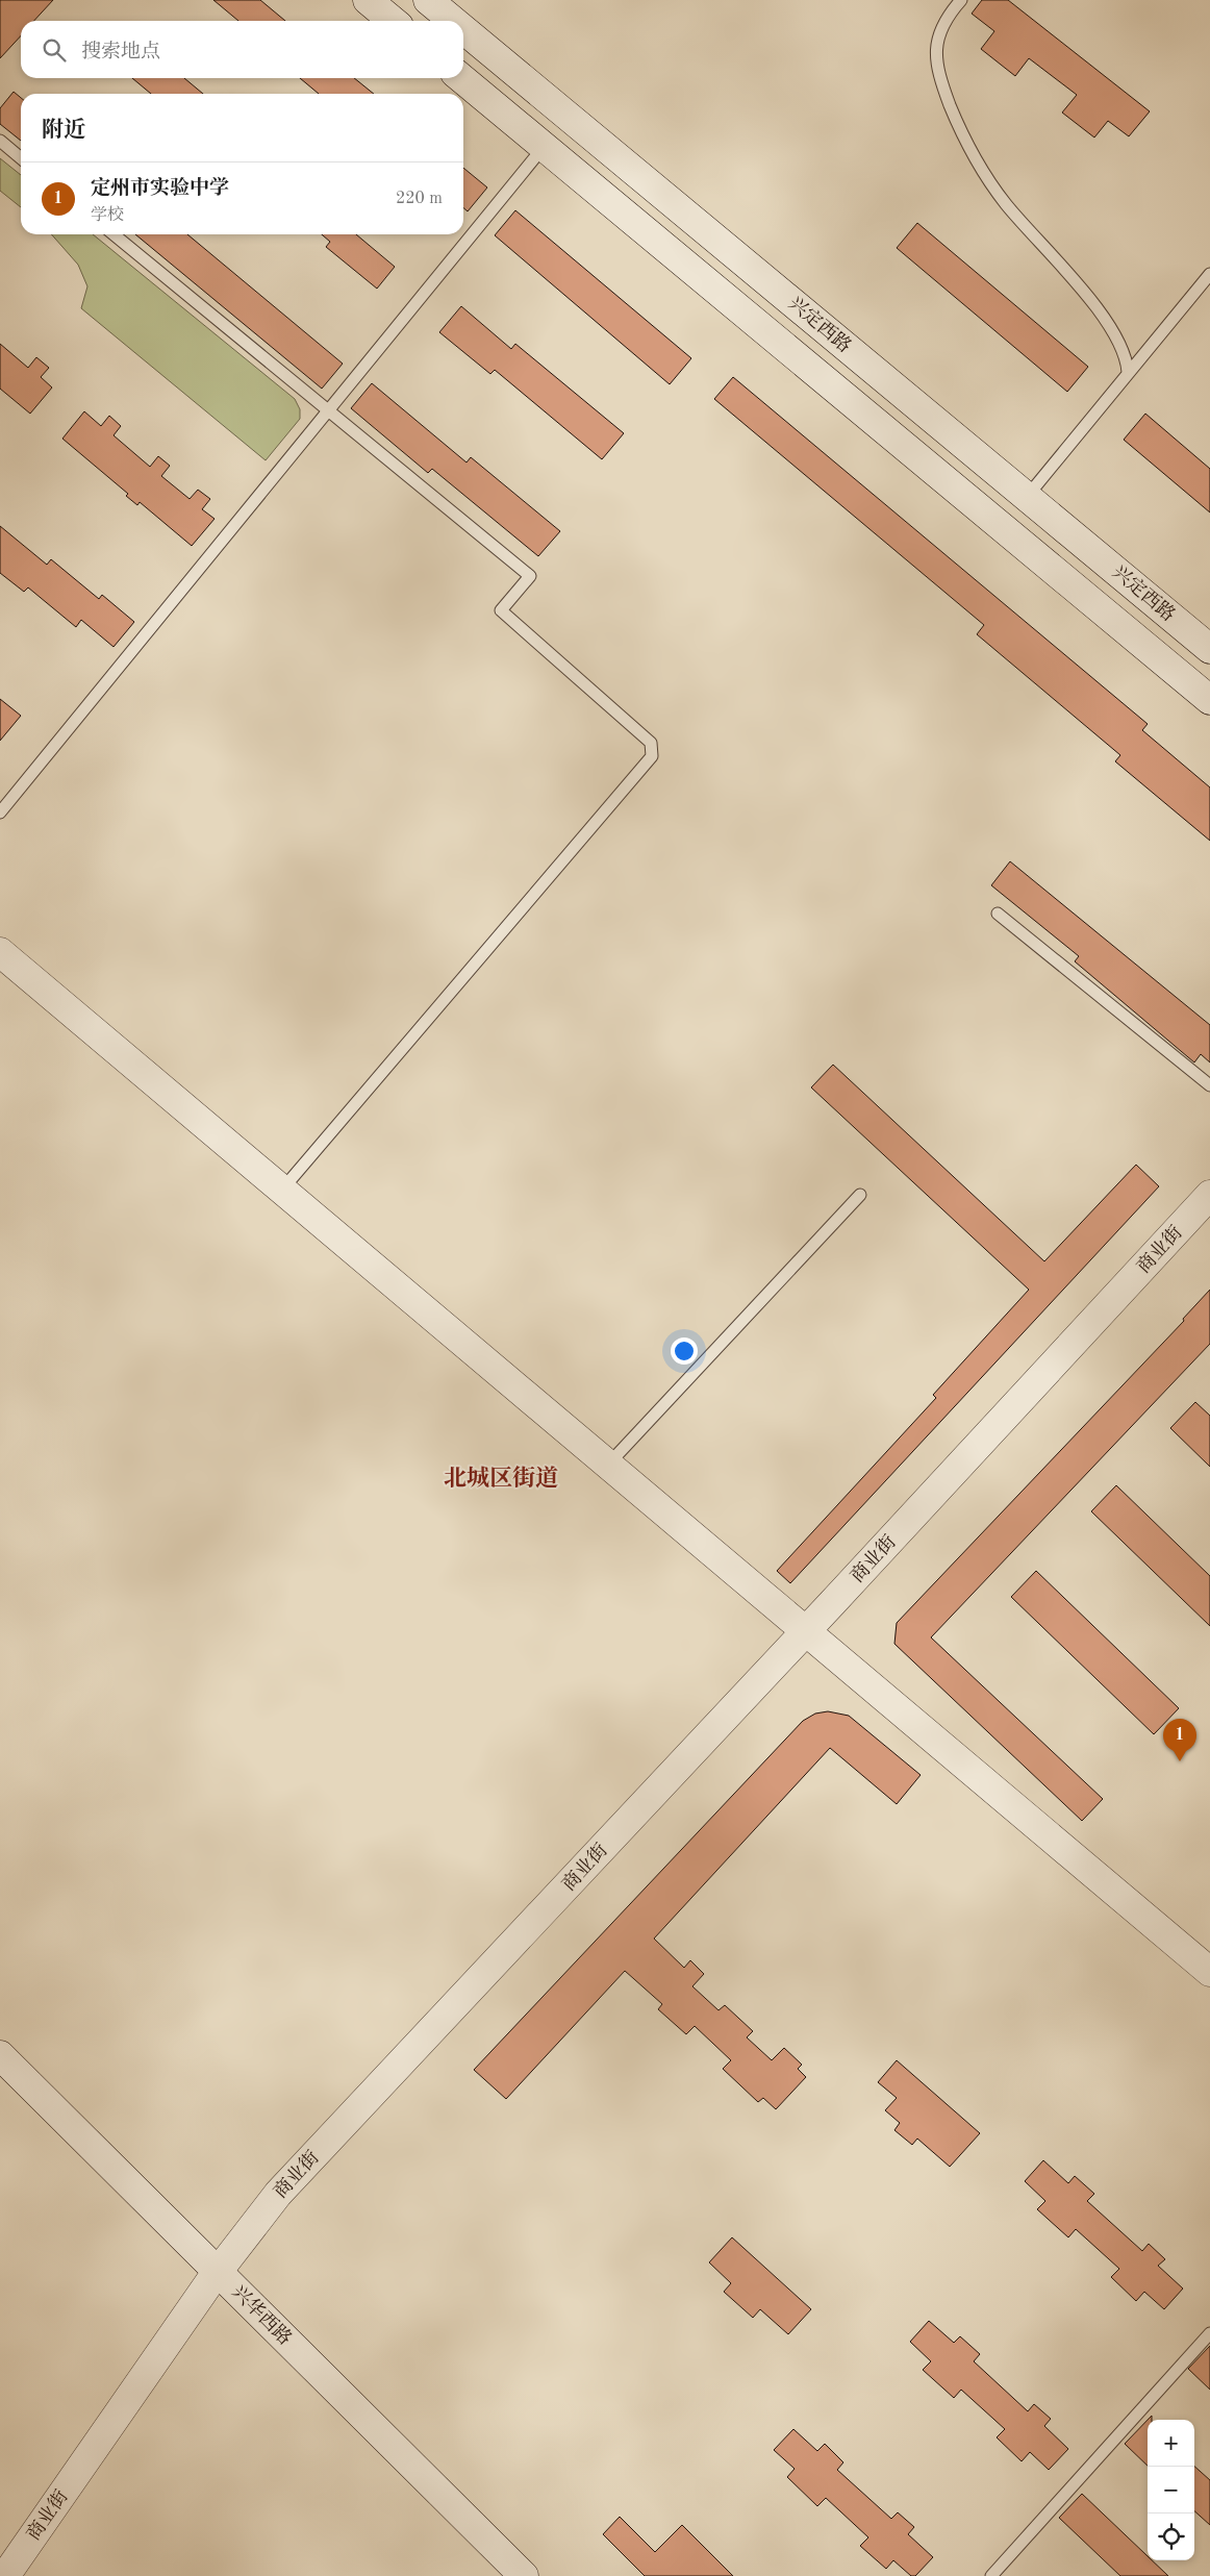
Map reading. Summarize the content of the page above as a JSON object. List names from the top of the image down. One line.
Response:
{"streets":{"street":["兴定西路","商业街","兴华西路"]},"crossings":[["商业街","兴华西路"]],"districts":["北城区街道"],"page":{"search":"搜索地点","heading":"附近","list":[{"mark":"1","name":"定州市实验中学","note":"学校","value":"220 m"}],"pins":"1","map_buttons":["+","−"]}}
